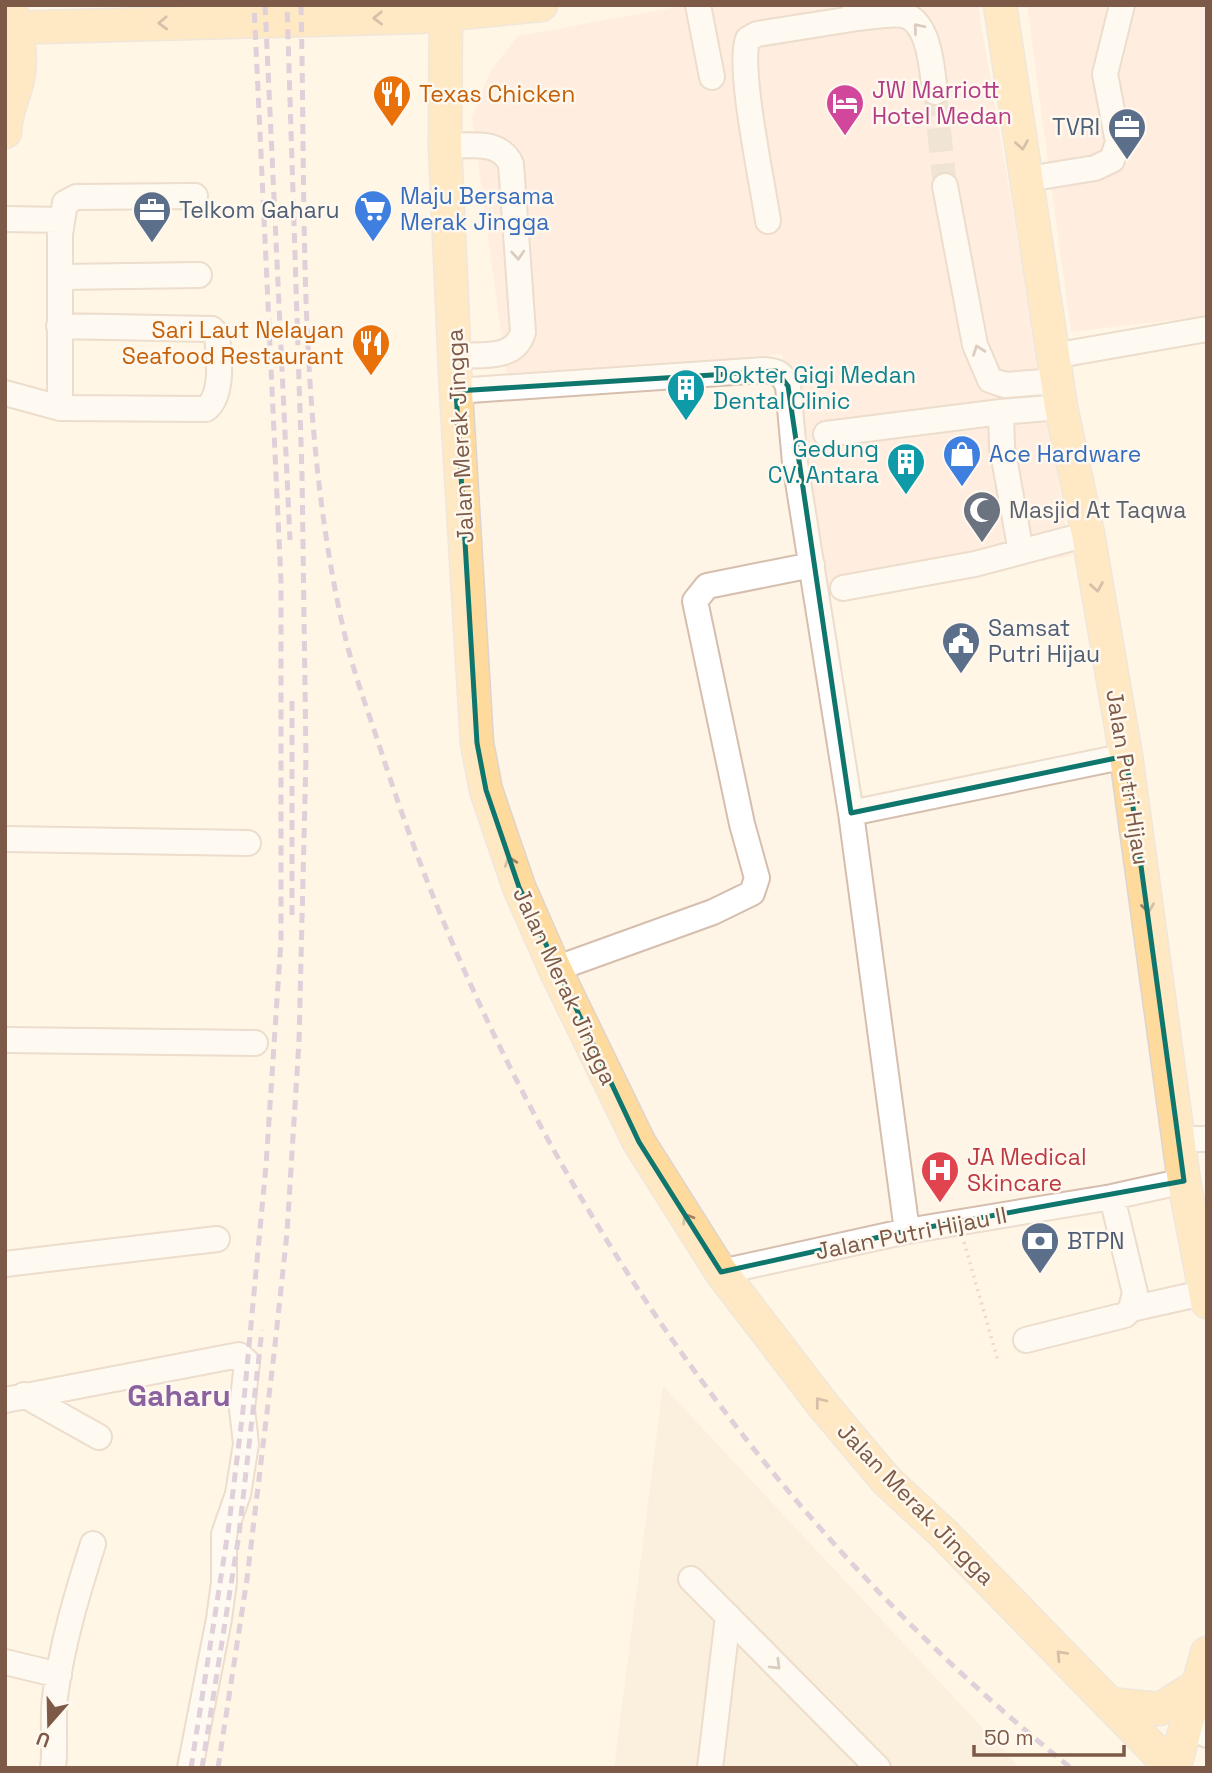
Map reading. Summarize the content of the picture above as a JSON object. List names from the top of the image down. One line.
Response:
{"streets":{"main road":["Jalan Merak Jingga","Jalan Putri Hijau"],"street":["Jalan Putri Hijau II"]},"crossings":[["Jalan Merak Jingga","Jalan Putri Hijau II"],["Jalan Putri Hijau","Jalan Putri Hijau II"]],"one_way":["Jalan Merak Jingga","Jalan Putri Hijau"],"districts":["Gaharu"],"places":{"restaurant":["Texas Chicken","Sari Laut Nelayan Seafood Restaurant"],"hotel":["JW Marriott Hotel Medan"],"office":["TVRI","Telkom Gaharu"],"supermarket":["Maju Bersama Merak Jingga"],"building":["Dokter Gigi Medan Dental Clinic","Gedung CV. Antara"],"shop":["Ace Hardware"],"mosque":["Masjid At Taqwa"],"public building":["Samsat Putri Hijau"],"hospital":["JA Medical Skincare"],"bank":["BTPN"]},"scale_bar":"50 m","north":"bottom"}
